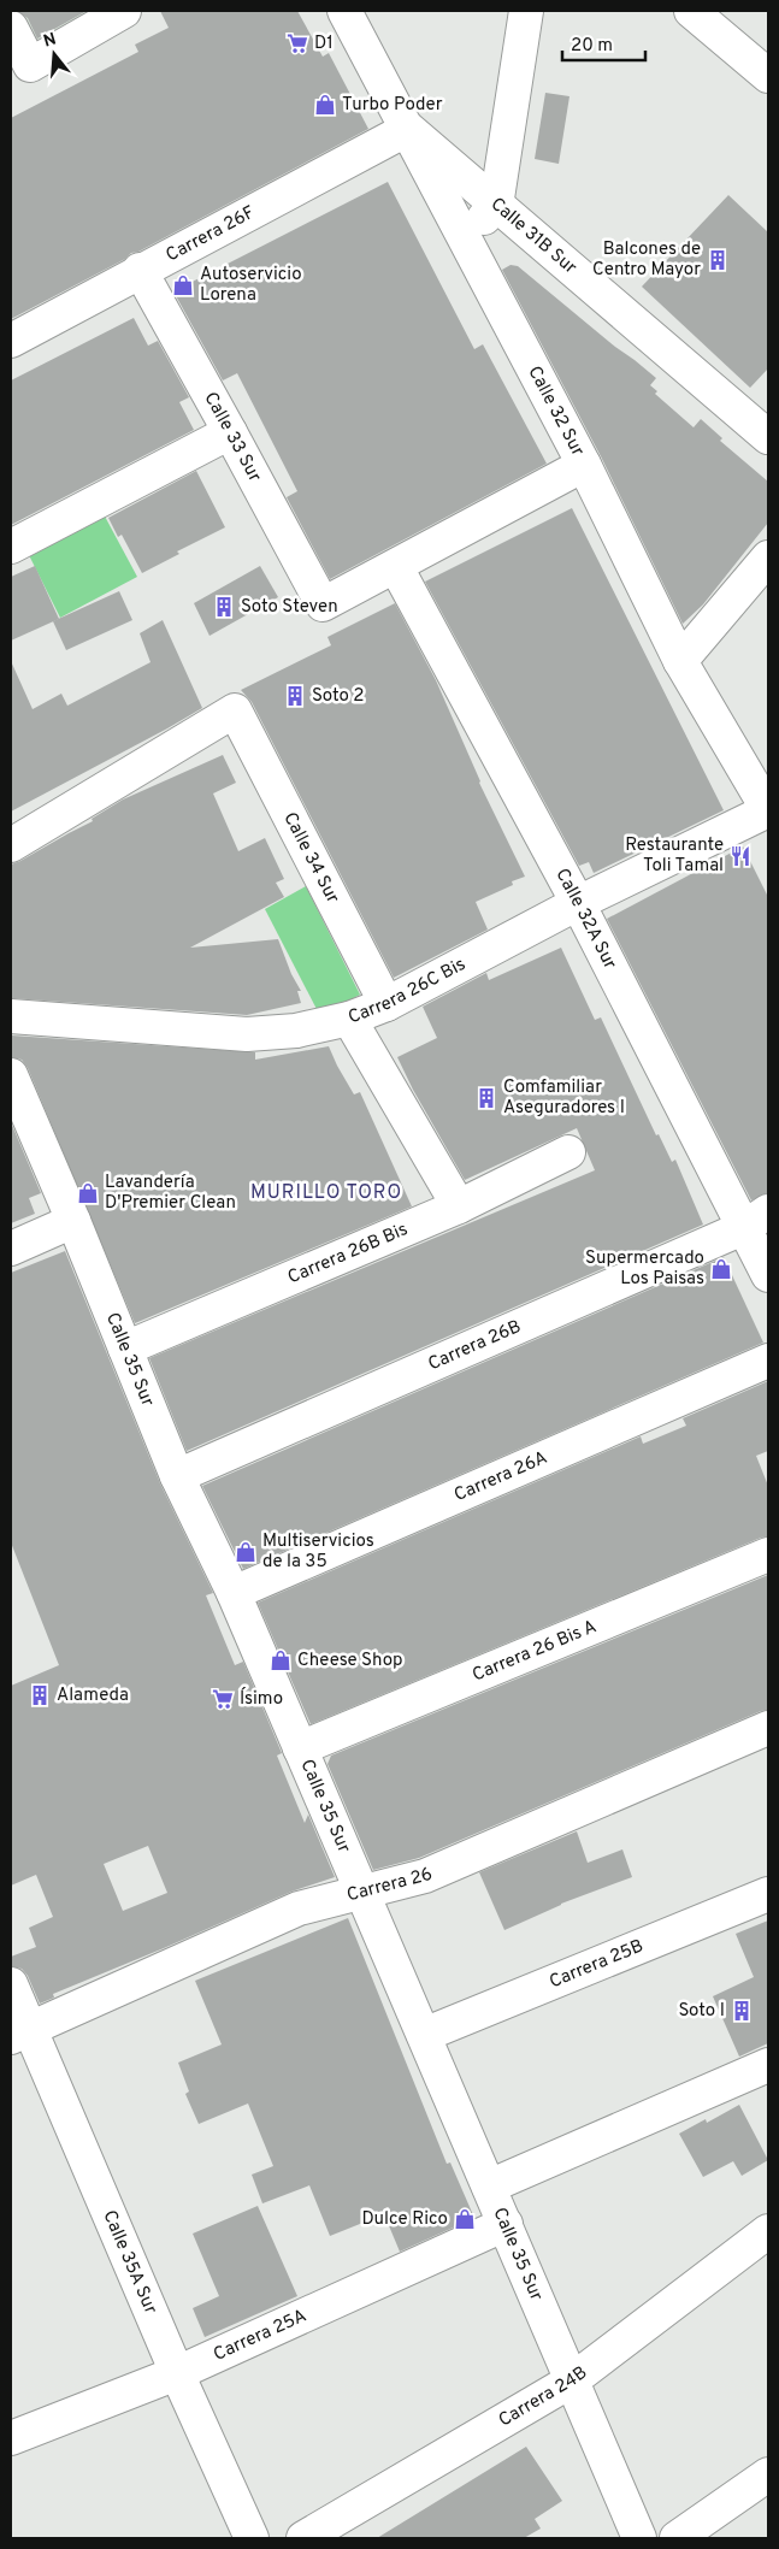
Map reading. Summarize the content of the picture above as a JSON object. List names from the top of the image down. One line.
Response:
{"streets":{"street":["Carrera 26F","Calle 31B Sur","Calle 32 Sur","Calle 33 Sur","Calle 34 Sur","Calle 32A Sur","Carrera 26C Bis","Carrera 26B Bis","Carrera 26B","Calle 35 Sur","Carrera 26A","Carrera 26 Bis A","Carrera 26","Carrera 25B","Calle 35A Sur","Carrera 25A","Carrera 24B"]},"crossings":[["Carrera 26F","Calle 31B Sur"],["Carrera 26F","Calle 32 Sur"],["Carrera 26F","Calle 33 Sur"],["Calle 31B Sur","Calle 32 Sur"],["Calle 32 Sur","Carrera 26C Bis"],["Calle 33 Sur","Calle 32A Sur"],["Calle 34 Sur","Carrera 26C Bis"],["Calle 32A Sur","Carrera 26C Bis"],["Calle 32A Sur","Carrera 26B"],["Carrera 26B Bis","Calle 35 Sur"],["Carrera 26B","Calle 35 Sur"],["Calle 35 Sur","Carrera 26A"],["Calle 35 Sur","Carrera 26 Bis A"],["Calle 35 Sur","Carrera 26"],["Calle 35 Sur","Carrera 25B"],["Calle 35 Sur","Carrera 25A"],["Calle 35 Sur","Carrera 24B"],["Carrera 26","Calle 35A Sur"],["Calle 35A Sur","Carrera 25A"]],"districts":["MURILLO TORO"],"places":{"supermarket":["D1","Ísimo"],"shop":["Turbo Poder","Autoservicio Lorena","Lavandería D'Premier Clean","Supermercado Los Paisas","Multiservicios de la 35","Cheese Shop","Dulce Rico"],"building":["Balcones de Centro Mayor","Soto Steven","Soto 2","Comfamiliar Aseguradores I","Alameda","Soto I"],"restaurant":["Restaurante Toli Tamal"]},"scale_bar":"20 m","north":"top"}
